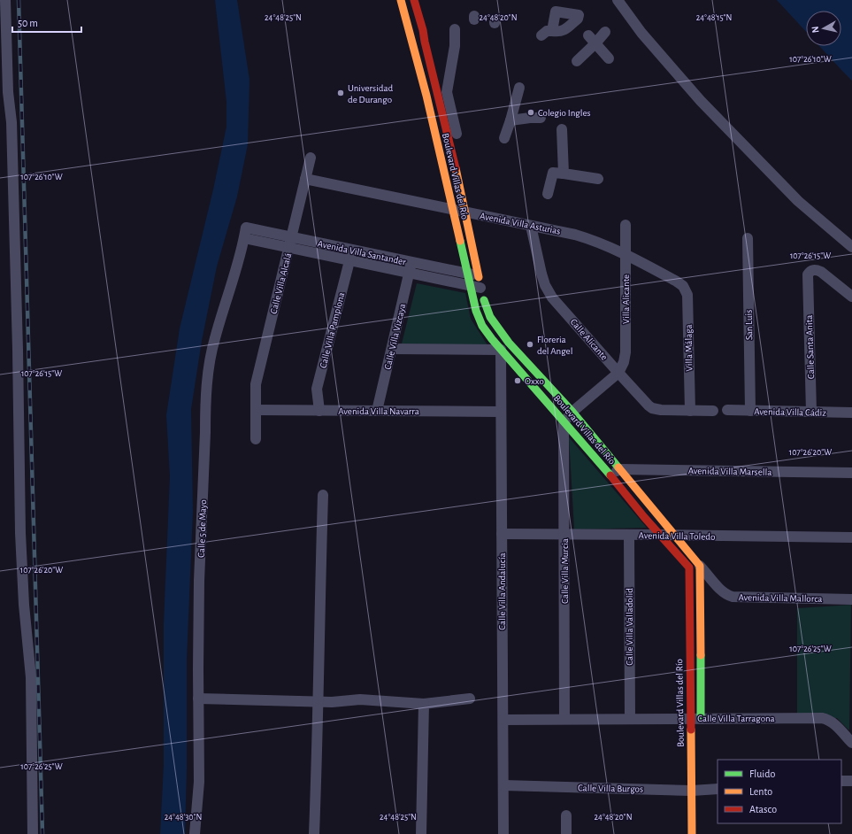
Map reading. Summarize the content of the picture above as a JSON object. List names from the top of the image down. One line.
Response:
{"streets":{"street":["Boulevard Villas del Río","Avenida Villa Asturias","Avenida Villa Santander","Calle Villa Alcalá","Villa Alicante","San Luis","Calle Villa Pamplona","Calle Villa Vizcaya","Calle Alicante","Calle Santa Anita","Villa Málaga","Avenida Villa Navarra","Avenida Villa Cádiz","Avenida Villa Marsella","Calle 5 de Mayo","Avenida Villa Toledo","Calle Villa Murcia","Calle Villa Andalucía","Avenida Villa Mallorca","Calle Villa Valladolid","Calle Villa Tarragona","Calle Villa Burgos"]},"crossings":[["Boulevard Villas del Río","Avenida Villa Asturias"],["Boulevard Villas del Río","Avenida Villa Santander"],["Boulevard Villas del Río","Avenida Villa Marsella"],["Boulevard Villas del Río","Avenida Villa Toledo"],["Boulevard Villas del Río","Calle Villa Murcia"],["Boulevard Villas del Río","Calle Villa Andalucía"],["Boulevard Villas del Río","Avenida Villa Mallorca"],["Boulevard Villas del Río","Calle Villa Tarragona"],["Boulevard Villas del Río","Calle Villa Burgos"],["Avenida Villa Asturias","Calle Villa Alcalá"],["Avenida Villa Asturias","Villa Alicante"],["Avenida Villa Asturias","Calle Alicante"],["Avenida Villa Asturias","Villa Málaga"],["Avenida Villa Santander","Calle Villa Alcalá"],["Avenida Villa Santander","Calle Villa Pamplona"],["Avenida Villa Santander","Calle Villa Vizcaya"],["Avenida Villa Santander","Calle 5 de Mayo"],["Calle Villa Alcalá","Avenida Villa Navarra"],["Villa Alicante","Calle Alicante"],["San Luis","Avenida Villa Cádiz"],["Calle Villa Pamplona","Avenida Villa Navarra"],["Calle Villa Vizcaya","Avenida Villa Navarra"],["Calle Alicante","Villa Málaga"],["Calle Santa Anita","Avenida Villa Cádiz"],["Avenida Villa Navarra","Calle Villa Andalucía"],["Avenida Villa Toledo","Calle Villa Murcia"],["Avenida Villa Toledo","Calle Villa Andalucía"],["Avenida Villa Toledo","Calle Villa Valladolid"],["Calle Villa Murcia","Calle Villa Tarragona"],["Calle Villa Andalucía","Calle Villa Tarragona"],["Calle Villa Andalucía","Calle Villa Burgos"],["Calle Villa Valladolid","Calle Villa Tarragona"]],"places":["Universidad de Durango","Colegio Ingles","Floreria del Angel","Oxxo"],"legend":["Fluido","Lento","Atasco"],"scale_bar":"50 m","north":"left","coordinates":["24°48'25\"N","24°48'20\"N","24°48'15\"N","107°26'10\"W","107°26'15\"W","107°26'20\"W","107°26'25\"W","24°48'30\"N"]}
